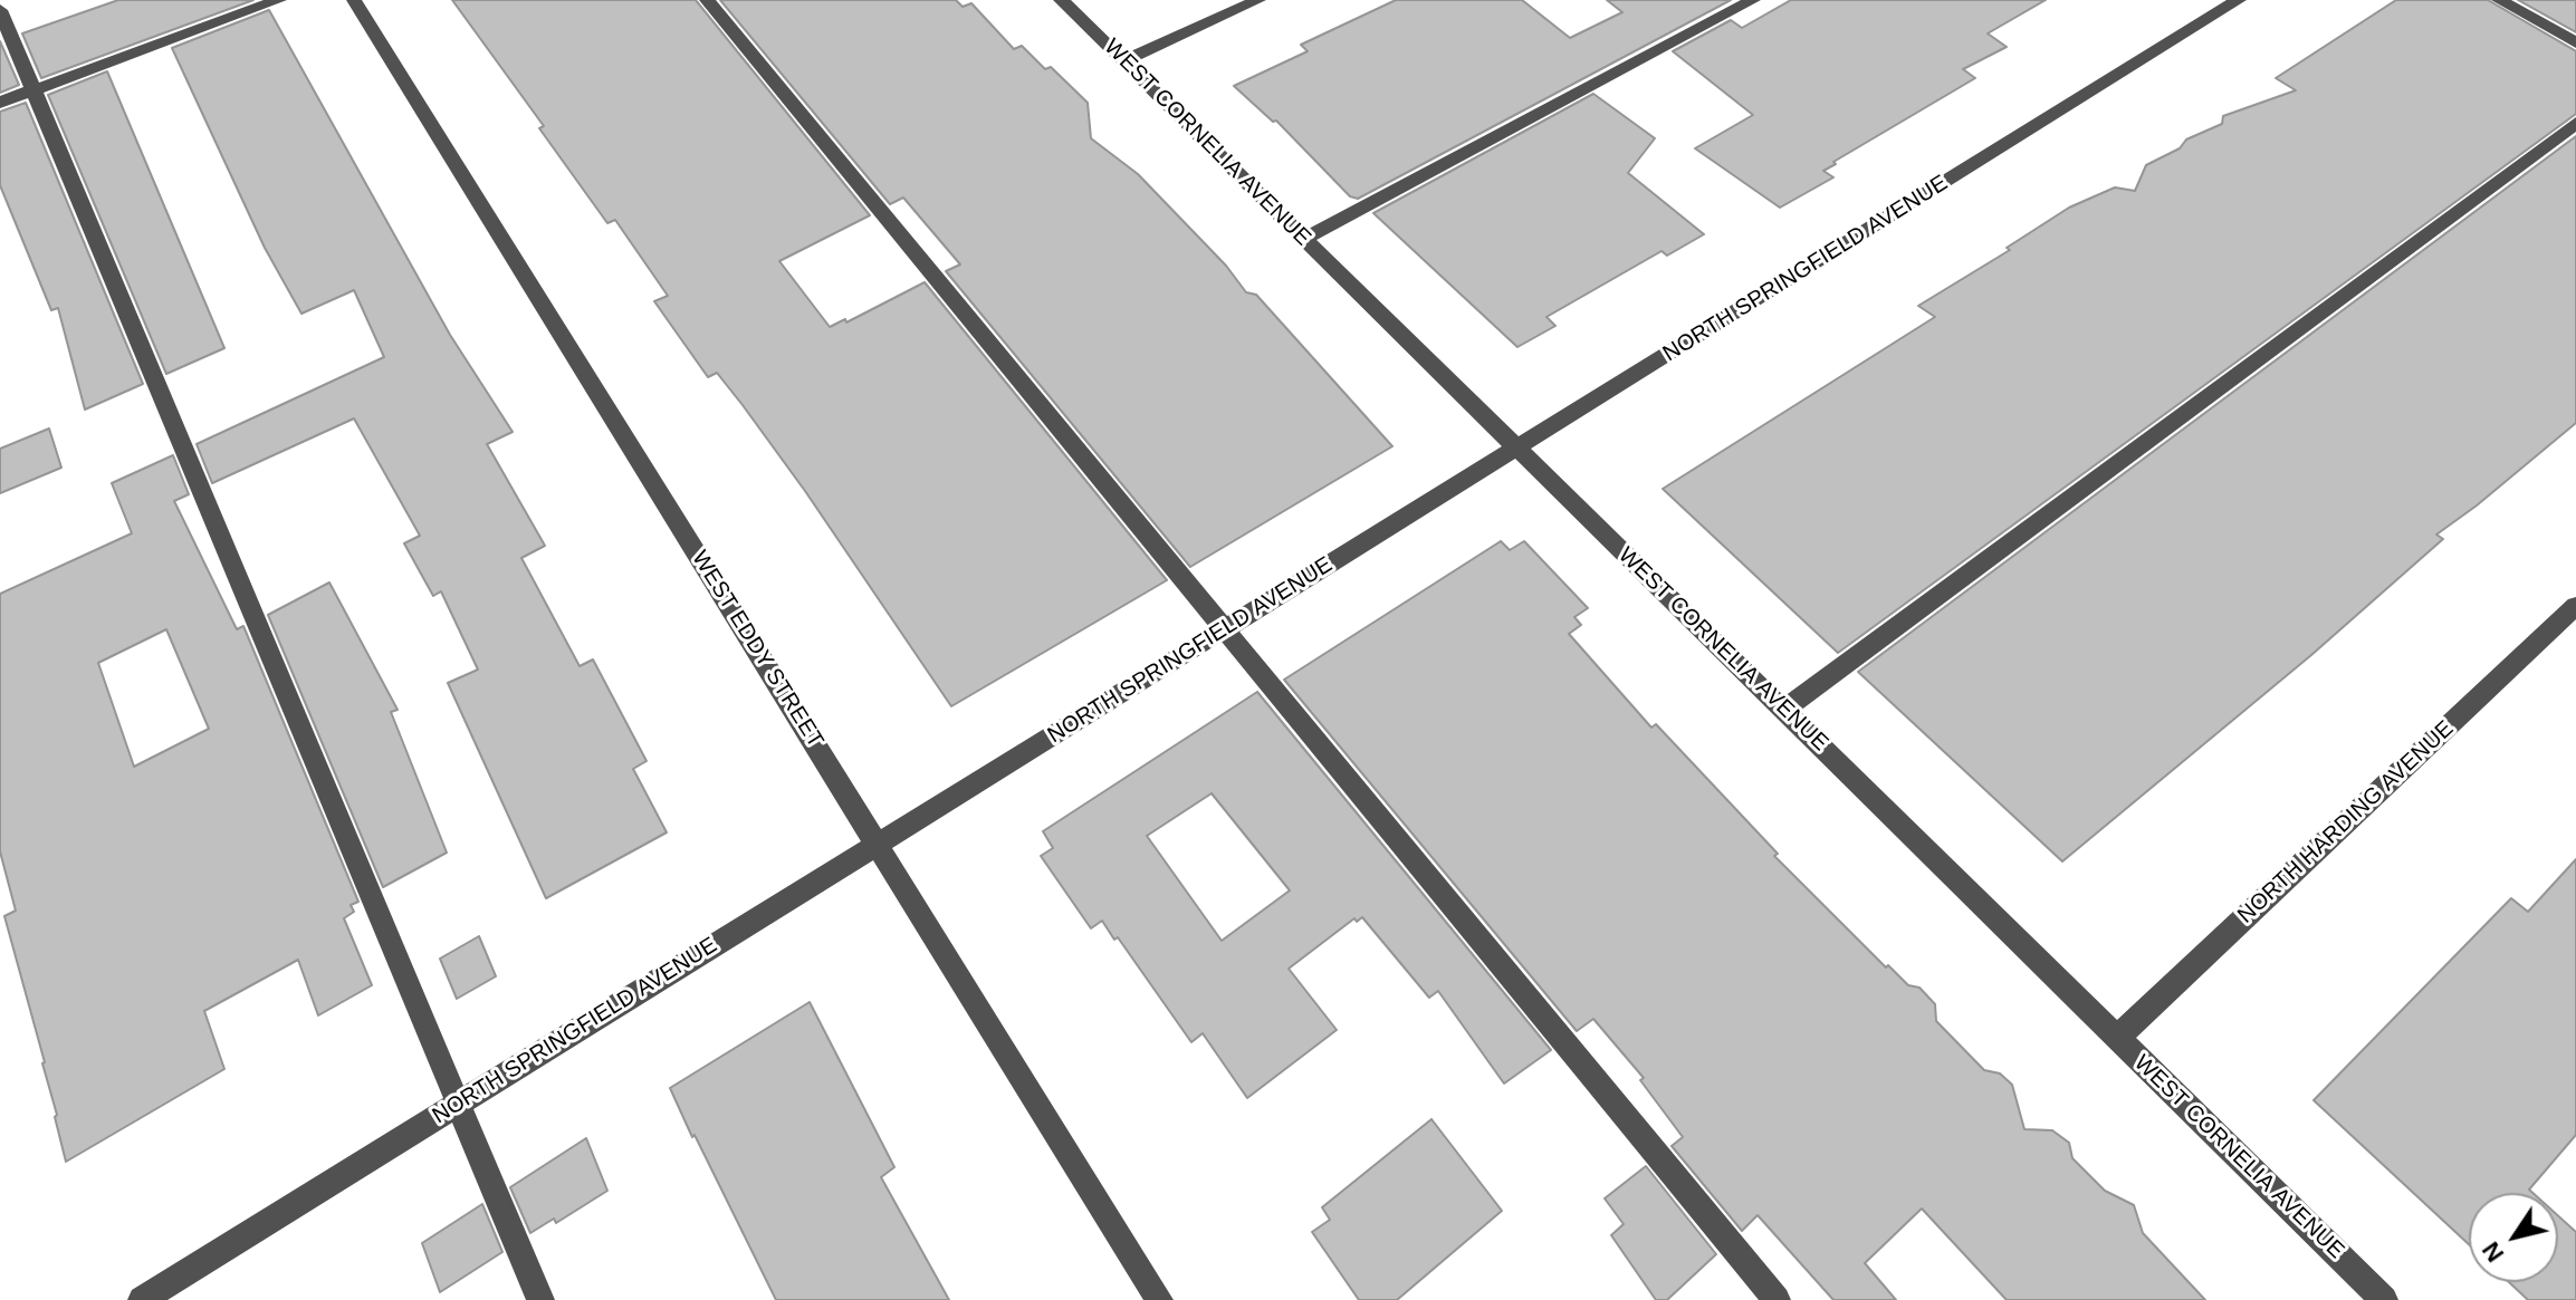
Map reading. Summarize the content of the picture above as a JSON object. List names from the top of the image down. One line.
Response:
{"streets":{"street":["WEST CORNELIA AVENUE","NORTH SPRINGFIELD AVENUE","WEST EDDY STREET","NORTH HARDING AVENUE"]},"crossings":[["WEST CORNELIA AVENUE","NORTH SPRINGFIELD AVENUE"],["WEST CORNELIA AVENUE","NORTH HARDING AVENUE"],["NORTH SPRINGFIELD AVENUE","WEST EDDY STREET"]],"north":"bottom left"}
